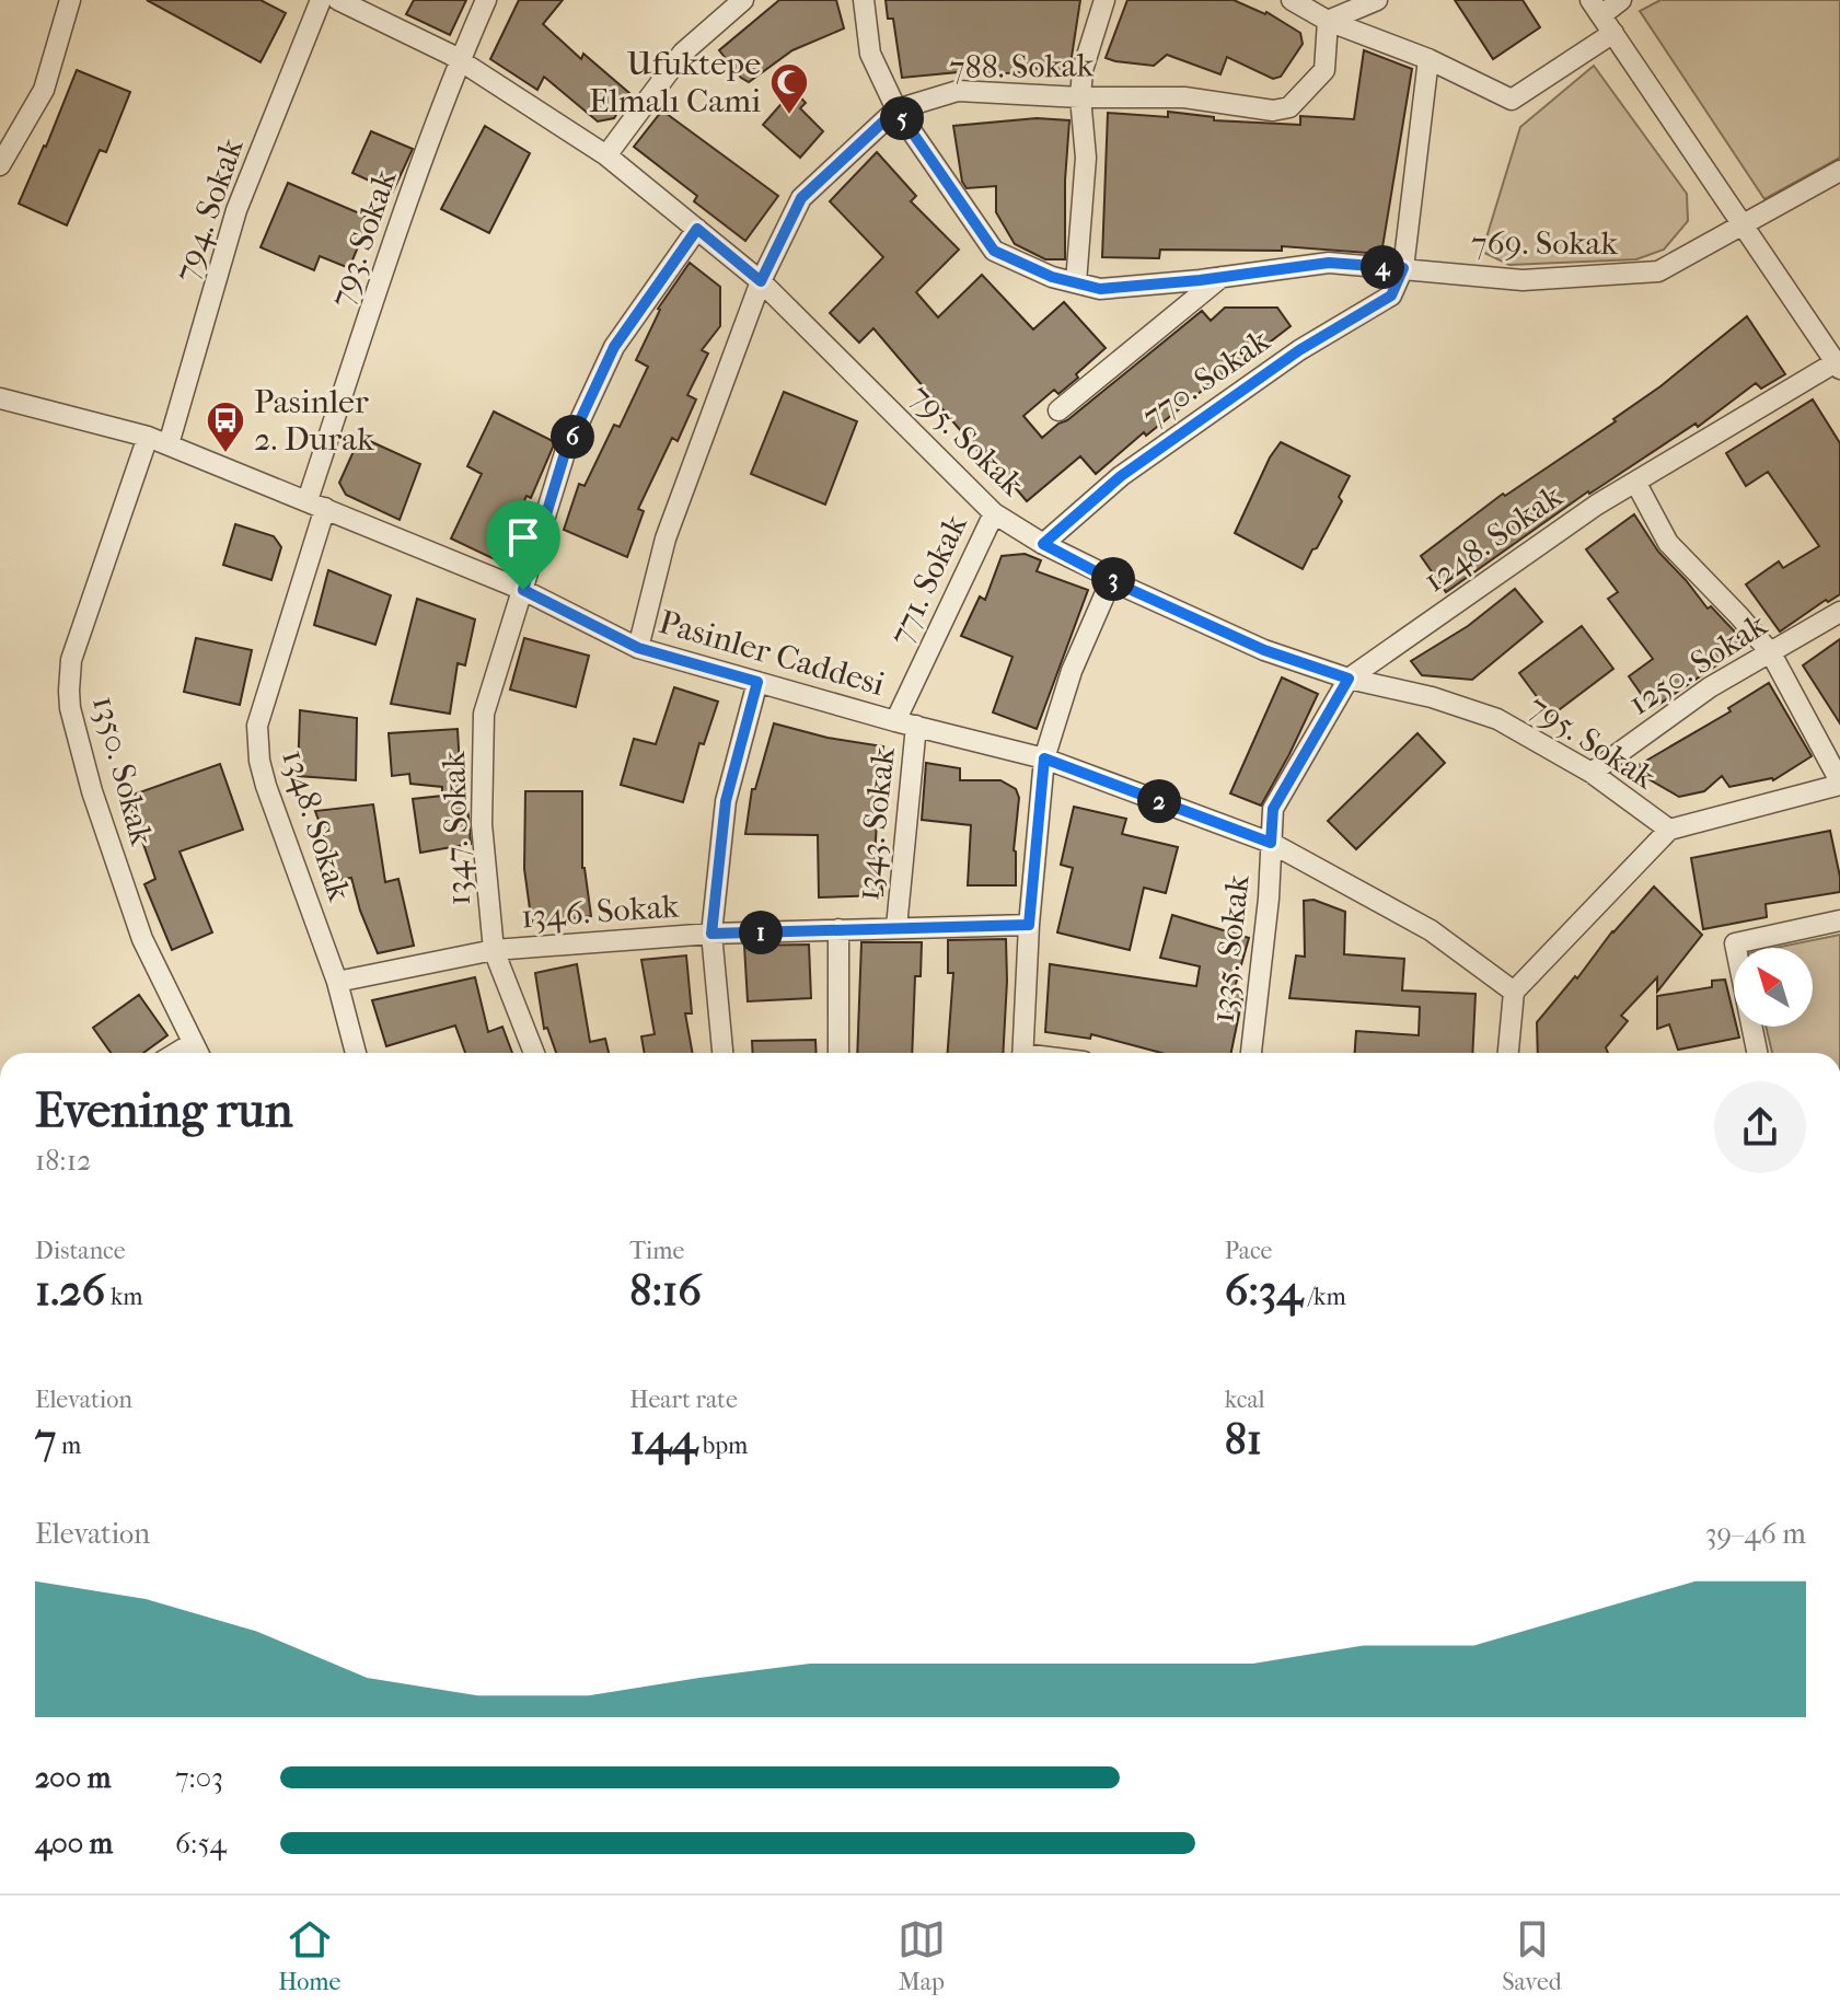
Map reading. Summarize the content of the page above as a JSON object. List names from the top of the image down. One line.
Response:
{"streets":{"street":["788. Sokak","794. Sokak","793. Sokak","769. Sokak","770. Sokak","795. Sokak","1248. Sokak","771. Sokak","Pasinler Caddesi","1250. Sokak","1350. Sokak","1343. Sokak","1348. Sokak","1347. Sokak","1346. Sokak","1335. Sokak"]},"crossings":[["788. Sokak","769. Sokak"],["788. Sokak","795. Sokak"],["788. Sokak","Pasinler Caddesi"],["794. Sokak","Pasinler Caddesi"],["793. Sokak","795. Sokak"],["793. Sokak","Pasinler Caddesi"],["793. Sokak","1348. Sokak"],["769. Sokak","770. Sokak"],["770. Sokak","795. Sokak"],["795. Sokak","1248. Sokak"],["795. Sokak","771. Sokak"],["795. Sokak","1250. Sokak"],["795. Sokak","1347. Sokak"],["1248. Sokak","Pasinler Caddesi"],["1248. Sokak","1335. Sokak"],["771. Sokak","Pasinler Caddesi"],["771. Sokak","1343. Sokak"],["Pasinler Caddesi","1350. Sokak"],["Pasinler Caddesi","1343. Sokak"],["Pasinler Caddesi","1348. Sokak"],["Pasinler Caddesi","1347. Sokak"],["Pasinler Caddesi","1335. Sokak"],["1343. Sokak","1346. Sokak"],["1348. Sokak","1346. Sokak"],["1347. Sokak","1346. Sokak"]],"places":{"mosque":["Ufuktepe Elmalı Cami"],"bus stop":["Pasinler 2. Durak"]},"north":"top left","page":{"pins":["5","4","6","3","2","1"],"heading":["Evening run","18:12"],"stats":[["Distance","1.26 km"],["Time","8:16"],["Pace","6:34 /km"],["Elevation","7 m"],["Heart rate","144 bpm"],["kcal","81"]],"chart":["Elevation","39–46 m"],"list":[{"name":"200 m","note":"7:03"},{"name":"400 m","note":"6:54"}],"tabs":["Home","Map","Saved"]}}
